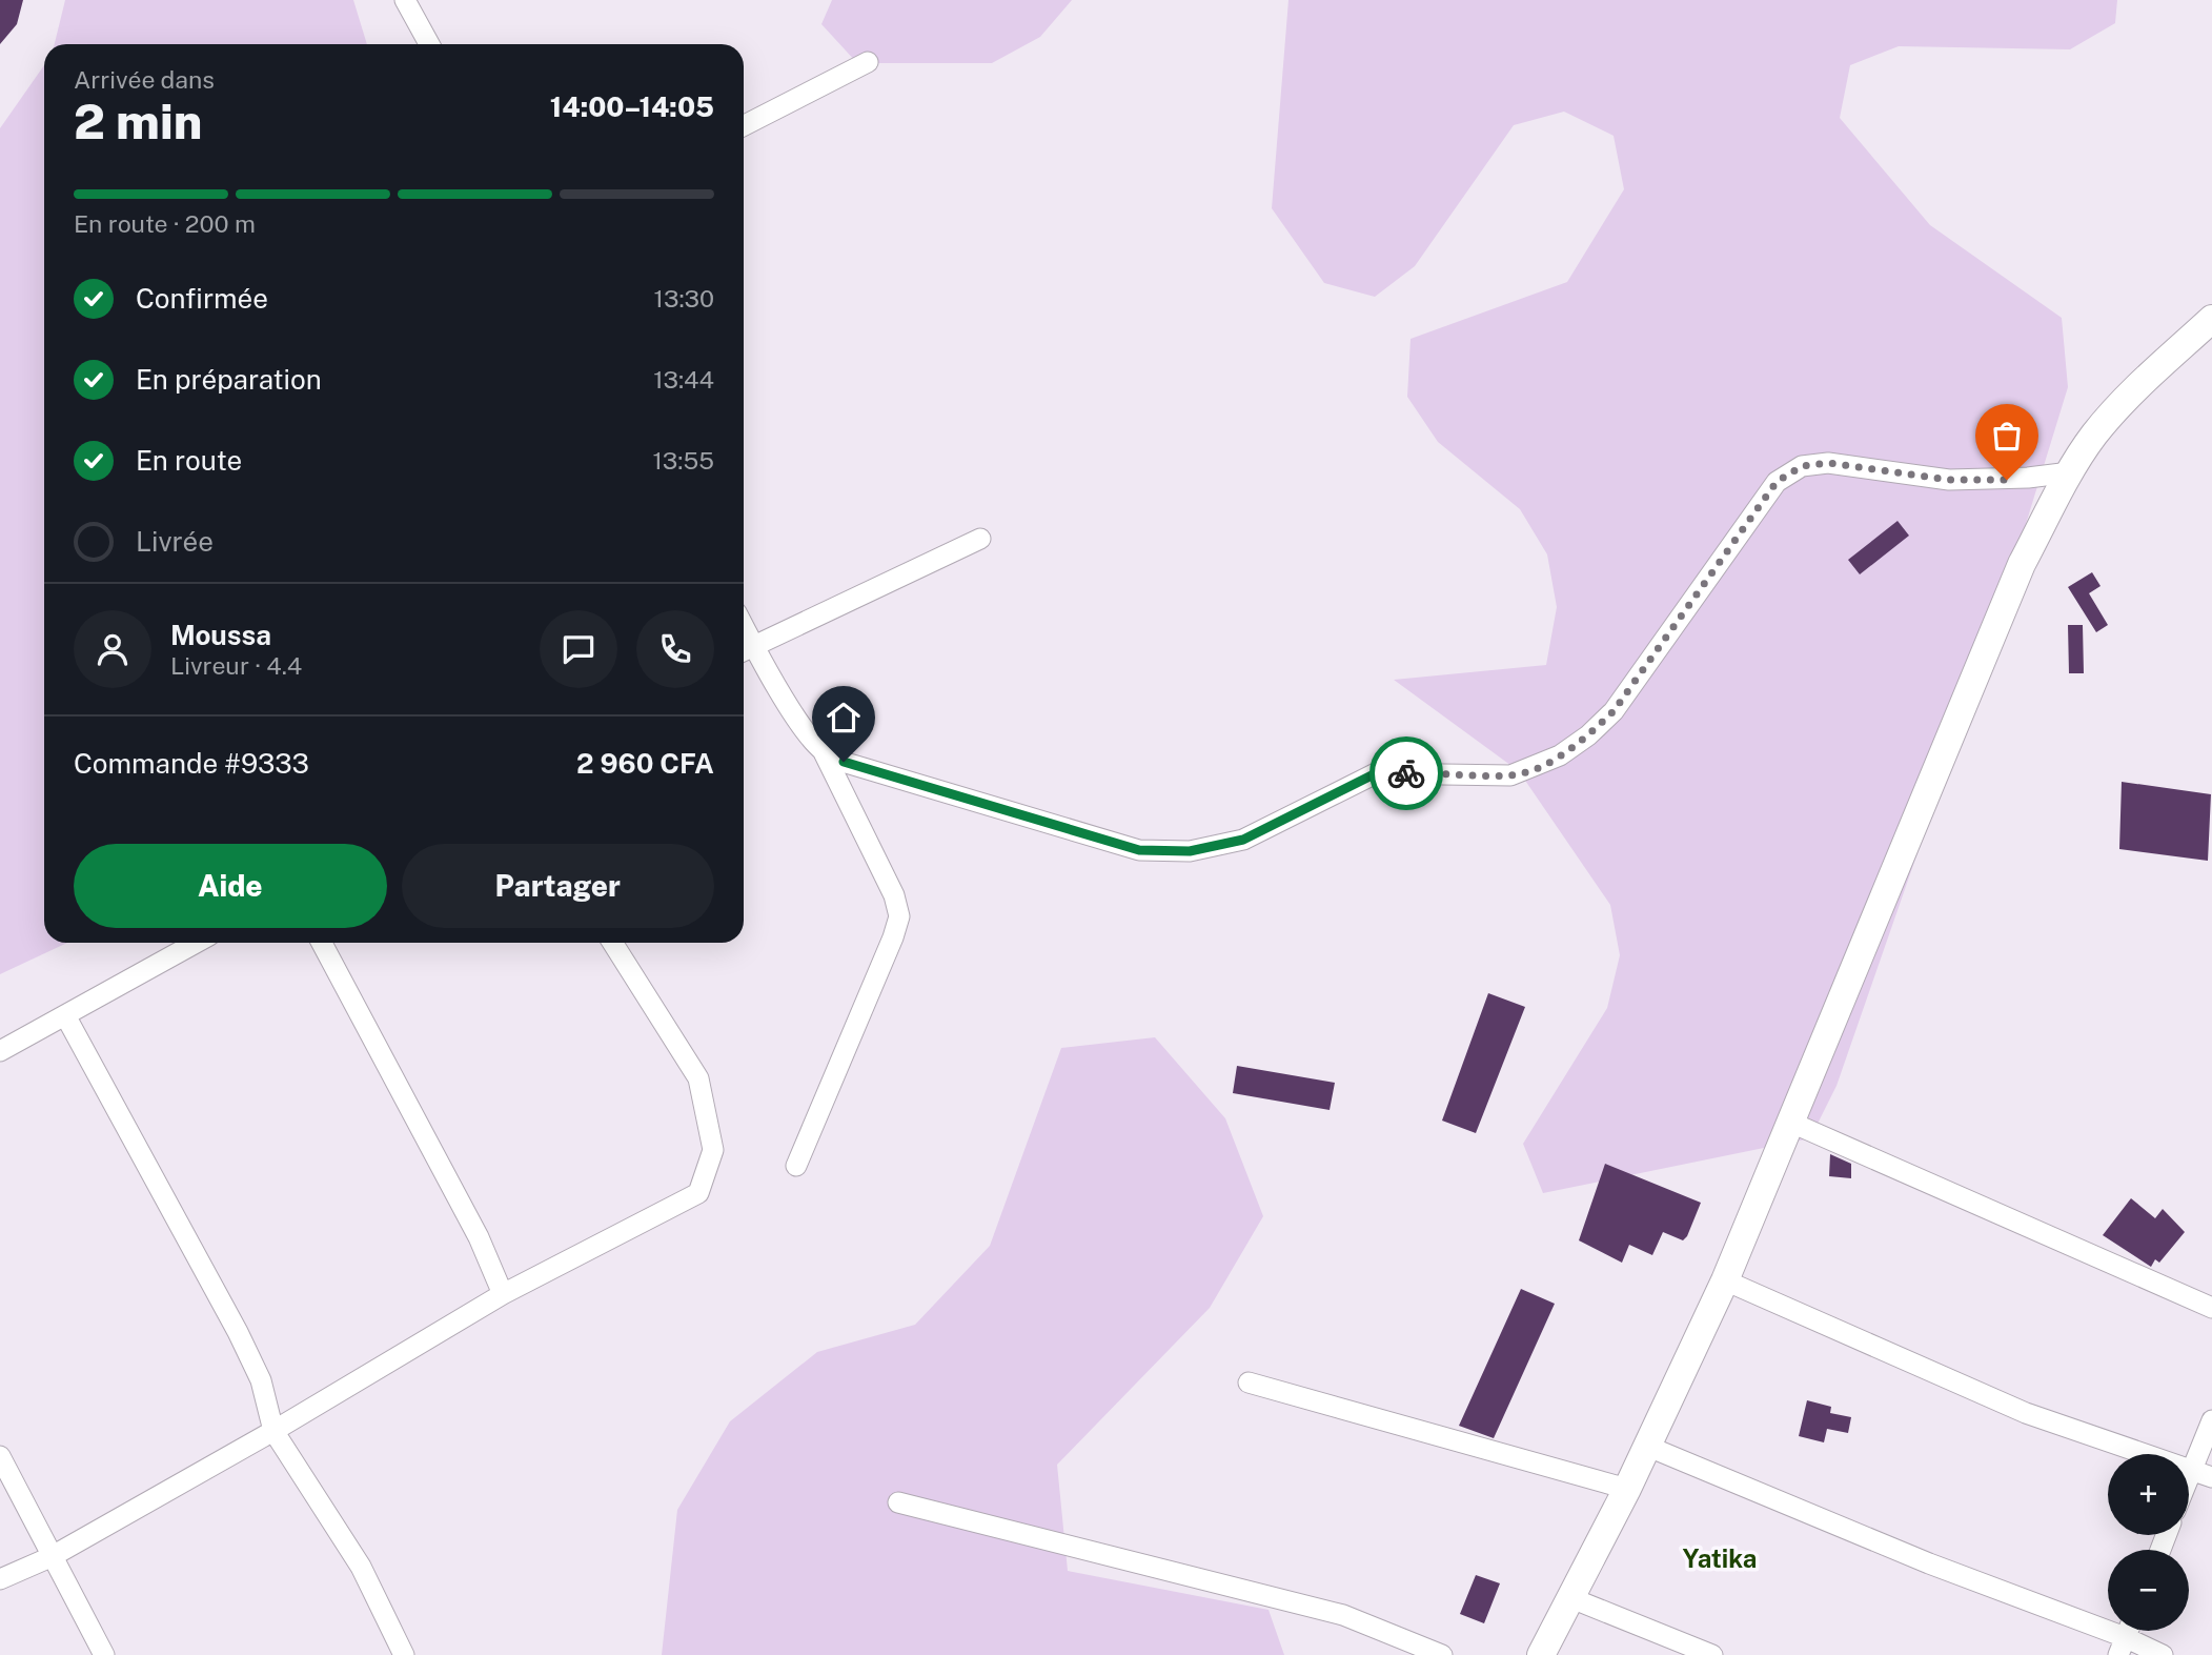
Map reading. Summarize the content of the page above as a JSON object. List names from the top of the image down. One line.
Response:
{"districts":["Yatika"],"page":{"heading":["2 min","Arrivée dans","14:00–14:05"],"panel":["Moussa","Livreur · 4.4","Commande #9333","2 960 CFA"],"bar":"En route · 200 m","list":[["Confirmée","13:30"],["En préparation","13:44"],["En route","13:55"],"Livrée"],"buttons":["Aide","Partager"],"map_buttons":["+","−"]}}
